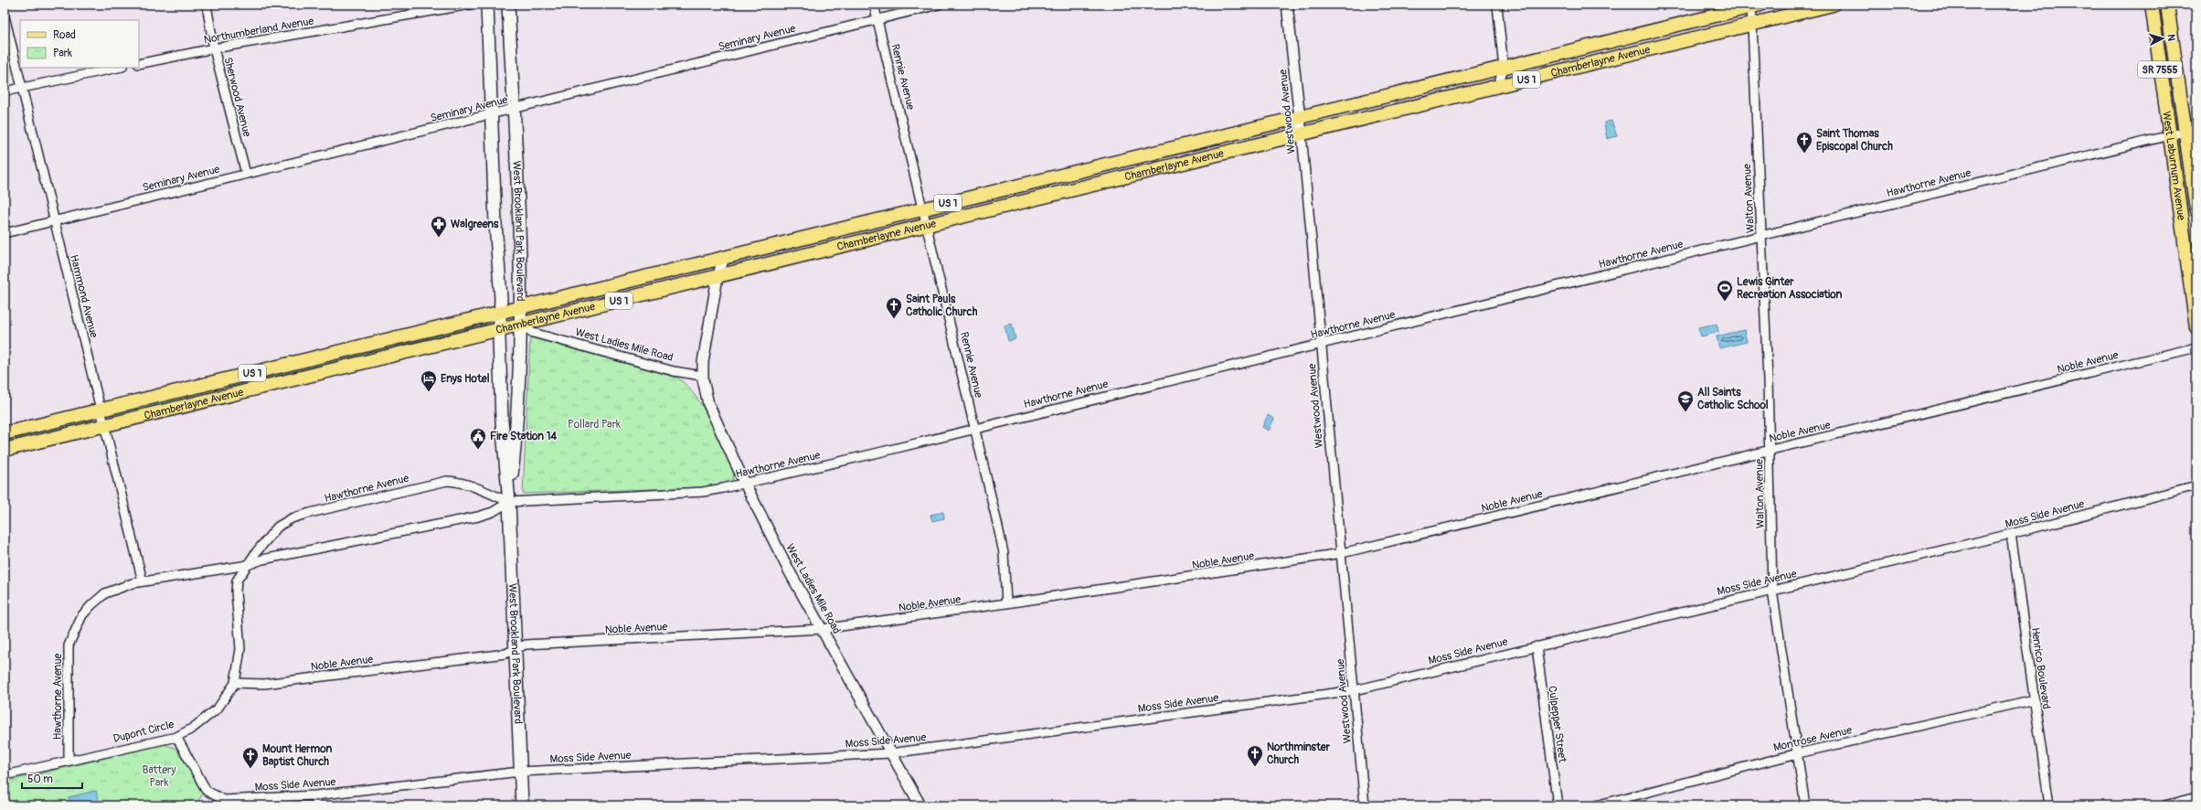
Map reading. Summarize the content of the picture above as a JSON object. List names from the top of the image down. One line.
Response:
{"streets":{"main road":["Chamberlayne Avenue","SR 7555","US 1","West Laburnum Avenue","West Brookland Park Boulevard"],"street":["Northumberland Avenue","Seminary Avenue","Rennie Avenue","Sherwood Avenue","Westwood Avenue","Hawthorne Avenue","Walton Avenue","Hammond Avenue","West Ladies Mile Road","Noble Avenue","Moss Side Avenue","Henrico Boulevard","Culpepper Street","Dupont Circle","Montrose Avenue"]},"crossings":[["Northumberland Avenue","Sherwood Avenue"],["Seminary Avenue","Rennie Avenue"],["Seminary Avenue","Sherwood Avenue"],["Seminary Avenue","West Brookland Park Boulevard"],["Seminary Avenue","Hammond Avenue"],["Chamberlayne Avenue","Rennie Avenue"],["Chamberlayne Avenue","Westwood Avenue"],["Chamberlayne Avenue","Walton Avenue"],["Chamberlayne Avenue","West Brookland Park Boulevard"],["Chamberlayne Avenue","Hammond Avenue"],["Chamberlayne Avenue","West Ladies Mile Road"],["Rennie Avenue","Hawthorne Avenue"],["Rennie Avenue","Noble Avenue"],["Westwood Avenue","Hawthorne Avenue"],["Westwood Avenue","Noble Avenue"],["Westwood Avenue","Moss Side Avenue"],["West Laburnum Avenue","Hawthorne Avenue"],["Hawthorne Avenue","Walton Avenue"],["Hawthorne Avenue","West Brookland Park Boulevard"],["Hawthorne Avenue","Hammond Avenue"],["Hawthorne Avenue","West Ladies Mile Road"],["Hawthorne Avenue","Dupont Circle"],["Walton Avenue","Noble Avenue"],["Walton Avenue","Moss Side Avenue"],["Walton Avenue","Montrose Avenue"],["West Brookland Park Boulevard","West Ladies Mile Road"],["West Brookland Park Boulevard","Noble Avenue"],["West Brookland Park Boulevard","Moss Side Avenue"],["West Ladies Mile Road","Noble Avenue"],["West Ladies Mile Road","Moss Side Avenue"],["Noble Avenue","Dupont Circle"],["Moss Side Avenue","Henrico Boulevard"],["Moss Side Avenue","Culpepper Street"],["Moss Side Avenue","Dupont Circle"],["Henrico Boulevard","Montrose Avenue"]],"parks":["Pollard Park","Battery Park"],"places":{"church":["Saint Thomas Episcopal Church","Saint Pauls Catholic Church","Northminster Church","Mount Hermon Baptist Church"],"pharmacy":["Walgreens"],"sports":["Lewis Ginter Recreation Association"],"hotel":["Enys Hotel"],"school or university":["All Saints Catholic School"],"public building":["Fire Station 14"]},"legend":["Road","Park"],"scale_bar":"50 m","north":"right"}
